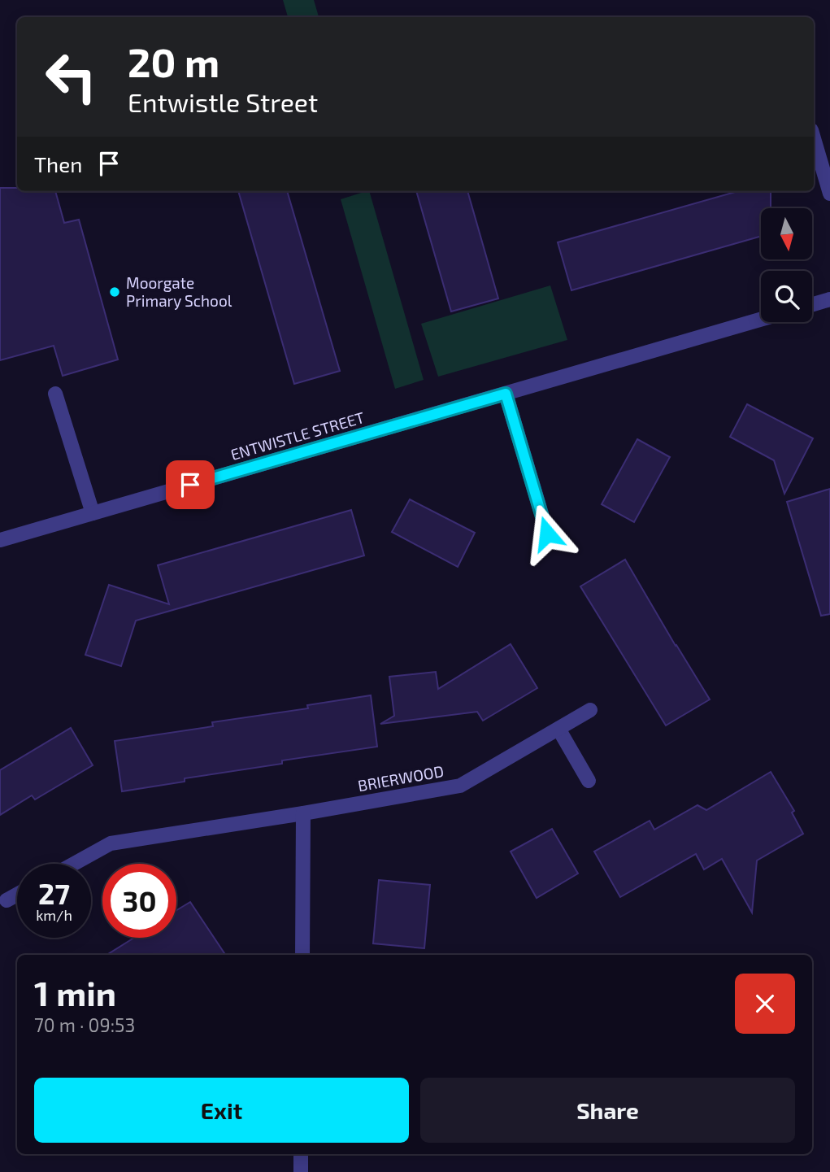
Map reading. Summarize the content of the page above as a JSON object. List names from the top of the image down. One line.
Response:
{"streets":{"street":["ENTWISTLE STREET","BRIERWOOD"]},"places":["Moorgate Primary School"],"north":"bottom","page":{"turn":["20 m","Entwistle Street"],"then":"Then","speed":"27 km/h","limit":"30","heading":["1 min","70 m · 09:53"],"buttons":["Exit","Share"]}}
